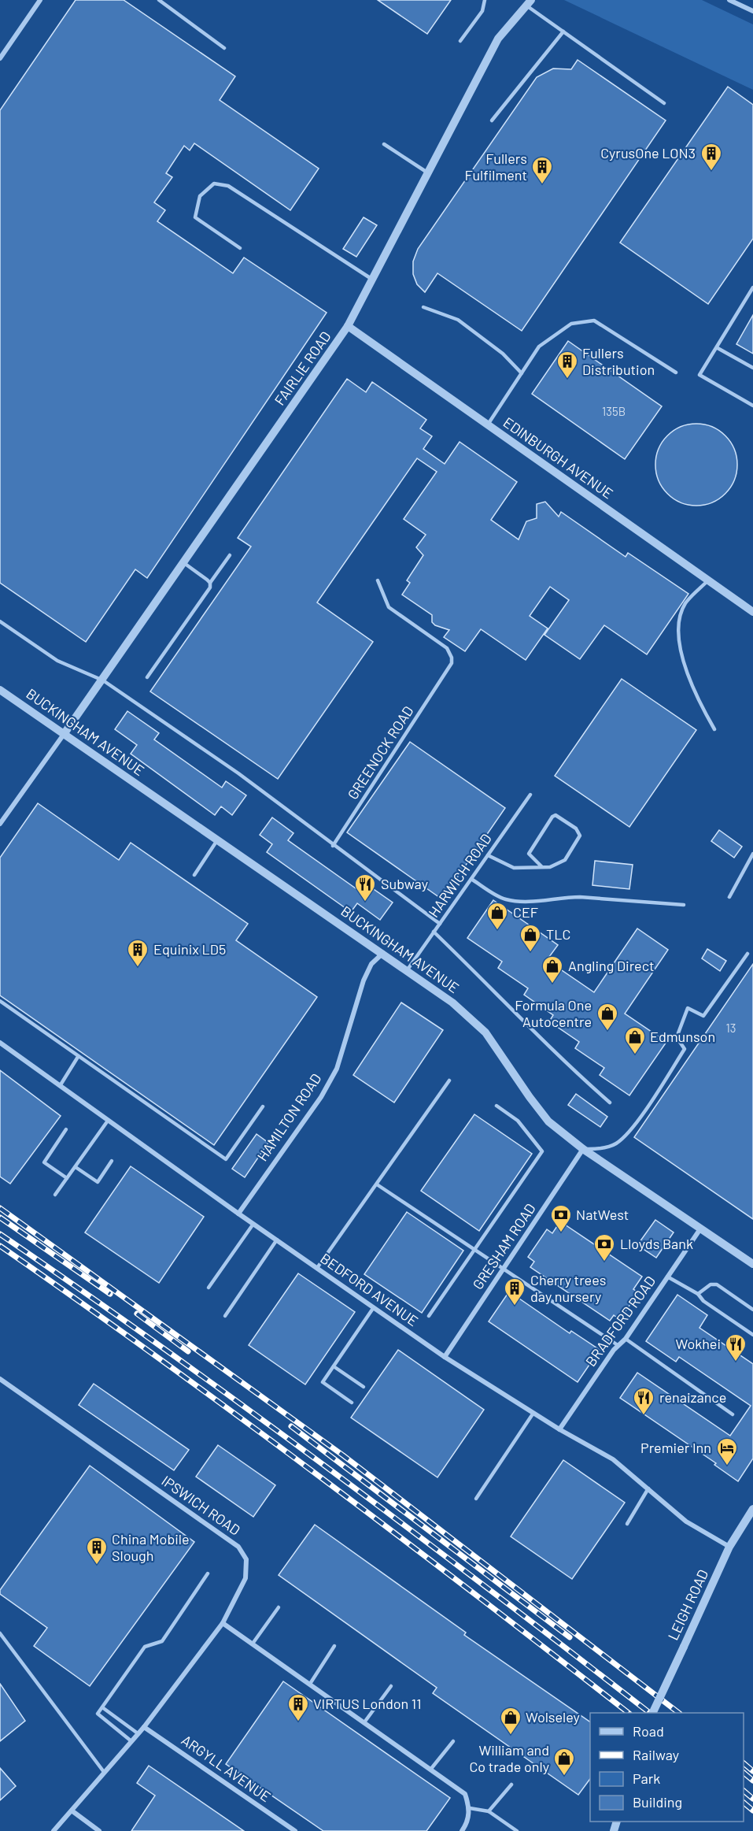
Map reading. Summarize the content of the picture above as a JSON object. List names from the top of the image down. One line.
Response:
{"streets":{"street":["FAIRLIE ROAD","EDINBURGH AVENUE","BUCKINGHAM AVENUE","HAMILTON ROAD","GRESHAM ROAD","BEDFORD AVENUE","BRADFORD ROAD","IPSWICH ROAD","LEIGH ROAD","ARGYLL AVENUE"],"lane":["GREENOCK ROAD","HARWICH ROAD"]},"crossings":[["FAIRLIE ROAD","EDINBURGH AVENUE"],["FAIRLIE ROAD","BUCKINGHAM AVENUE"],["BUCKINGHAM AVENUE","HARWICH ROAD"],["BUCKINGHAM AVENUE","HAMILTON ROAD"],["BUCKINGHAM AVENUE","GRESHAM ROAD"],["BUCKINGHAM AVENUE","BRADFORD ROAD"],["HAMILTON ROAD","BEDFORD AVENUE"],["GRESHAM ROAD","BEDFORD AVENUE"],["BEDFORD AVENUE","BRADFORD ROAD"],["BEDFORD AVENUE","LEIGH ROAD"],["IPSWICH ROAD","ARGYLL AVENUE"]],"places":{"building":["CyrusOne LON3","Fullers Fulfilment","Fullers Distribution","Equinix LD5","Cherry trees day nursery","China Mobile Slough","VIRTUS London 11"],"restaurant":["Subway","Wokhei","renaizance"],"shop":["CEF","TLC","Angling Direct","Formula One Autocentre","Edmunson","Wolseley","William and Co trade only"],"bank":["NatWest","Lloyds Bank"],"hotel":["Premier Inn"]},"house_numbers":["135B","13"],"legend":["Road","Railway","Park","Building"]}
